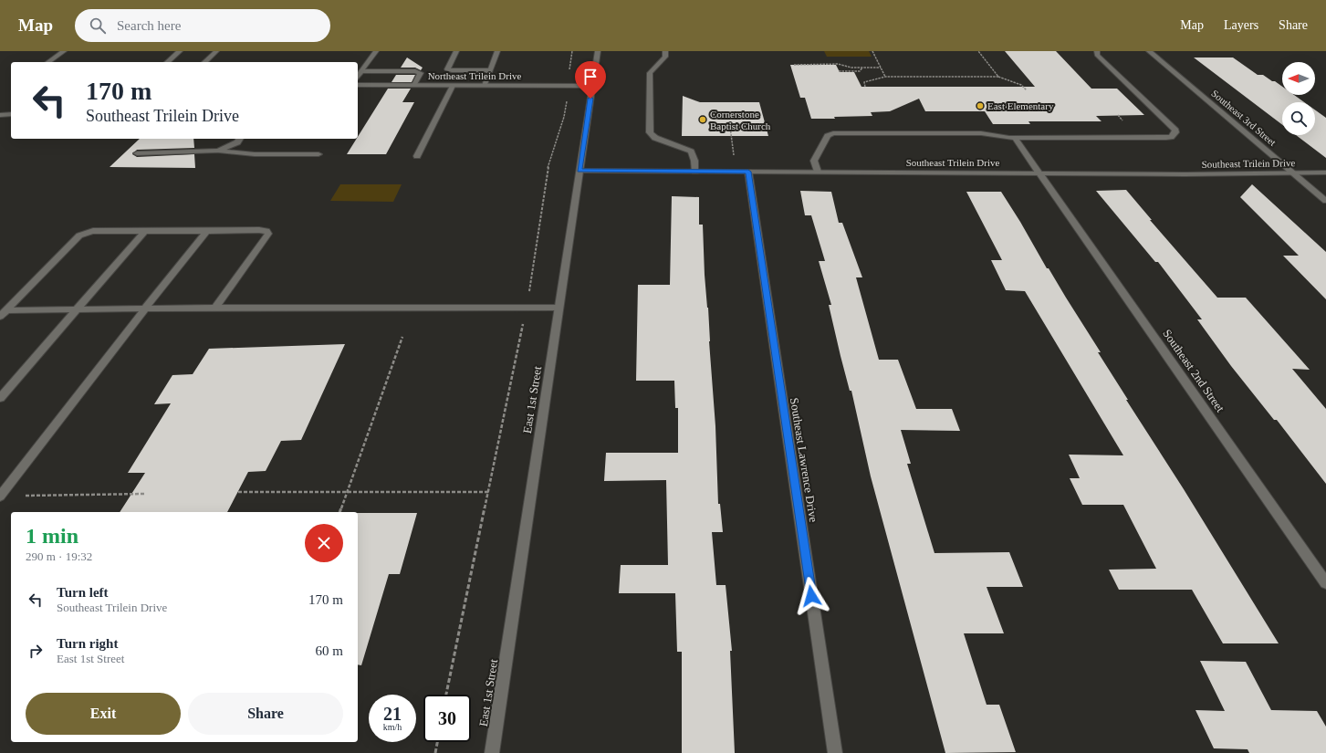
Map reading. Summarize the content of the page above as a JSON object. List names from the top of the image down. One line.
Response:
{"streets":{"street":["Northeast Trilein Drive","Southeast 3rd Street","Southeast Trilein Drive","Southeast 2nd Street","East 1st Street","Southeast Lawrence Drive"]},"crossings":[["Northeast Trilein Drive","East 1st Street"],["Southeast 3rd Street","Southeast Trilein Drive"],["Southeast Trilein Drive","Southeast 2nd Street"],["Southeast Trilein Drive","East 1st Street"],["Southeast Trilein Drive","Southeast Lawrence Drive"]],"places":["East Elementary","Cornerstone Baptist Church"],"north":"left","page":{"header":"Map","search":"Search here","nav":["Map","Layers","Share"],"turn":["170 m","Southeast Trilein Drive"],"heading":["1 min","290 m · 19:32"],"list":[{"name":"Turn left","note":"Southeast Trilein Drive","value":"170 m"},{"name":"Turn right","note":"East 1st Street","value":"60 m"}],"buttons":["Exit","Share"],"speed":"21 km/h","limit":"30"}}
